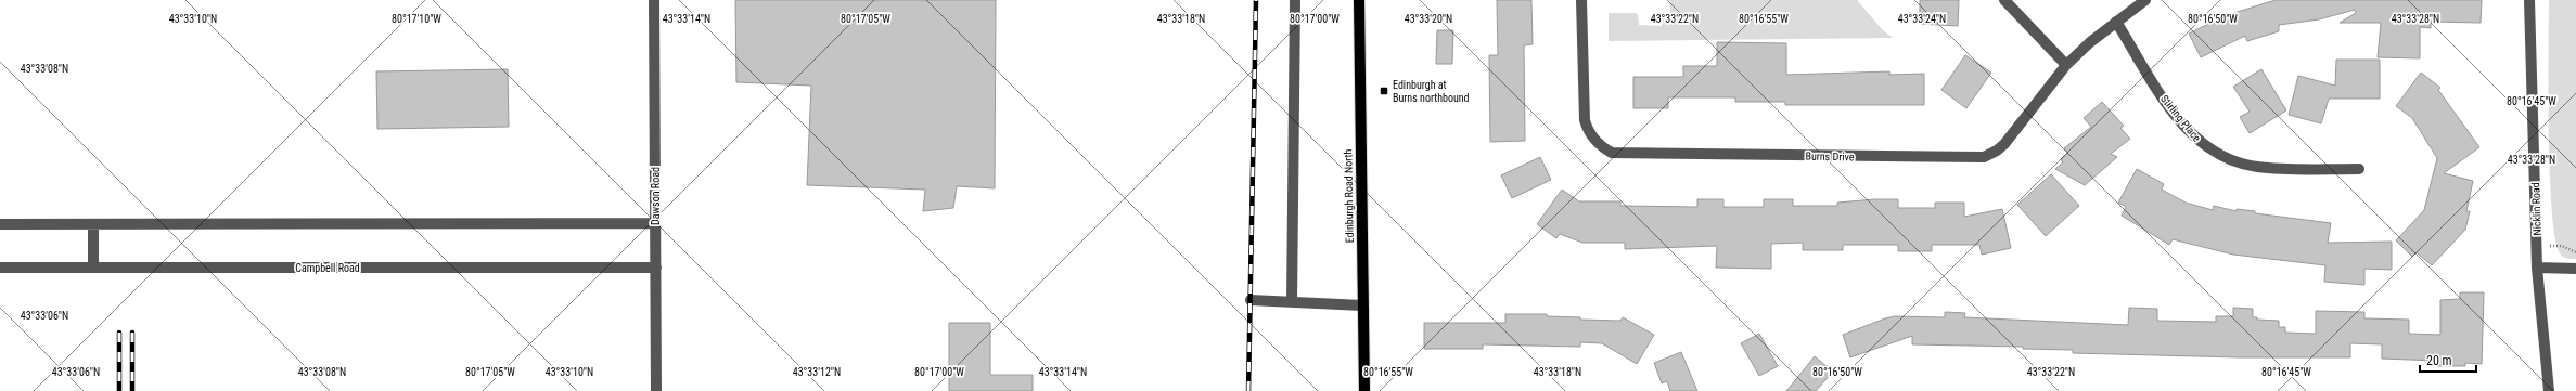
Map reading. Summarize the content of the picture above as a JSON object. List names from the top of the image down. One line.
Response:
{"streets":{"main road":["Edinburgh Road North"],"street":["Stirling Place","Burns Drive","Dawson Road","Nicklin Road","Campbell Road"]},"crossings":[["Stirling Place","Burns Drive"],["Dawson Road","Campbell Road"]],"places":{"transit":["Edinburgh at Burns northbound"]},"scale_bar":"20 m","coordinates":["43°33'28\"N","43°33'10\"N","80°17'10\"W","43°33'14\"N","80°17'05\"W","43°33'18\"N","80°17'00\"W","43°33'20\"N","43°33'22\"N","43°33'24\"N","80°16'50\"W","80°16'55\"W","43°33'08\"N","80°16'45\"W","43°33'06\"N","43°33'12\"N"]}
